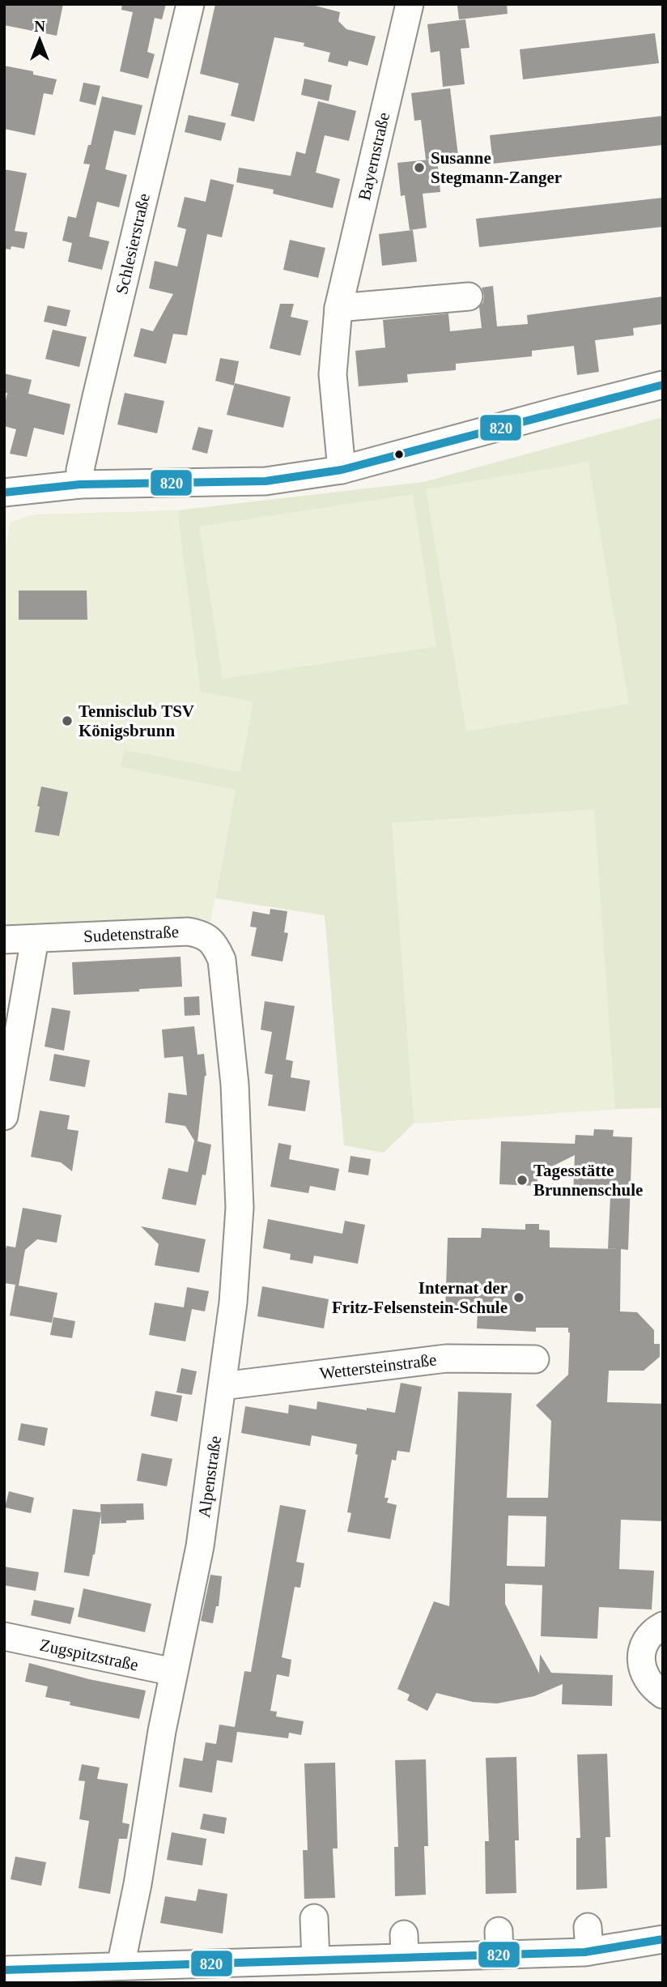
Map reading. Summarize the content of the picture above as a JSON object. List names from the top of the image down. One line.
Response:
{"streets":{"street":["Bayernstraße","Schlesierstraße","Sudetenstraße","Wettersteinstraße","Alpenstraße","Zugspitzstraße"]},"crossings":[["Sudetenstraße","Alpenstraße"],["Wettersteinstraße","Alpenstraße"],["Alpenstraße","Zugspitzstraße"]],"places":["Susanne Stegmann-Zanger","Tennisclub TSV Königsbrunn","Tagesstätte Brunnenschule","Internat der Fritz-Felsenstein-Schule"],"lines":["transit line 820"],"north":"top"}
